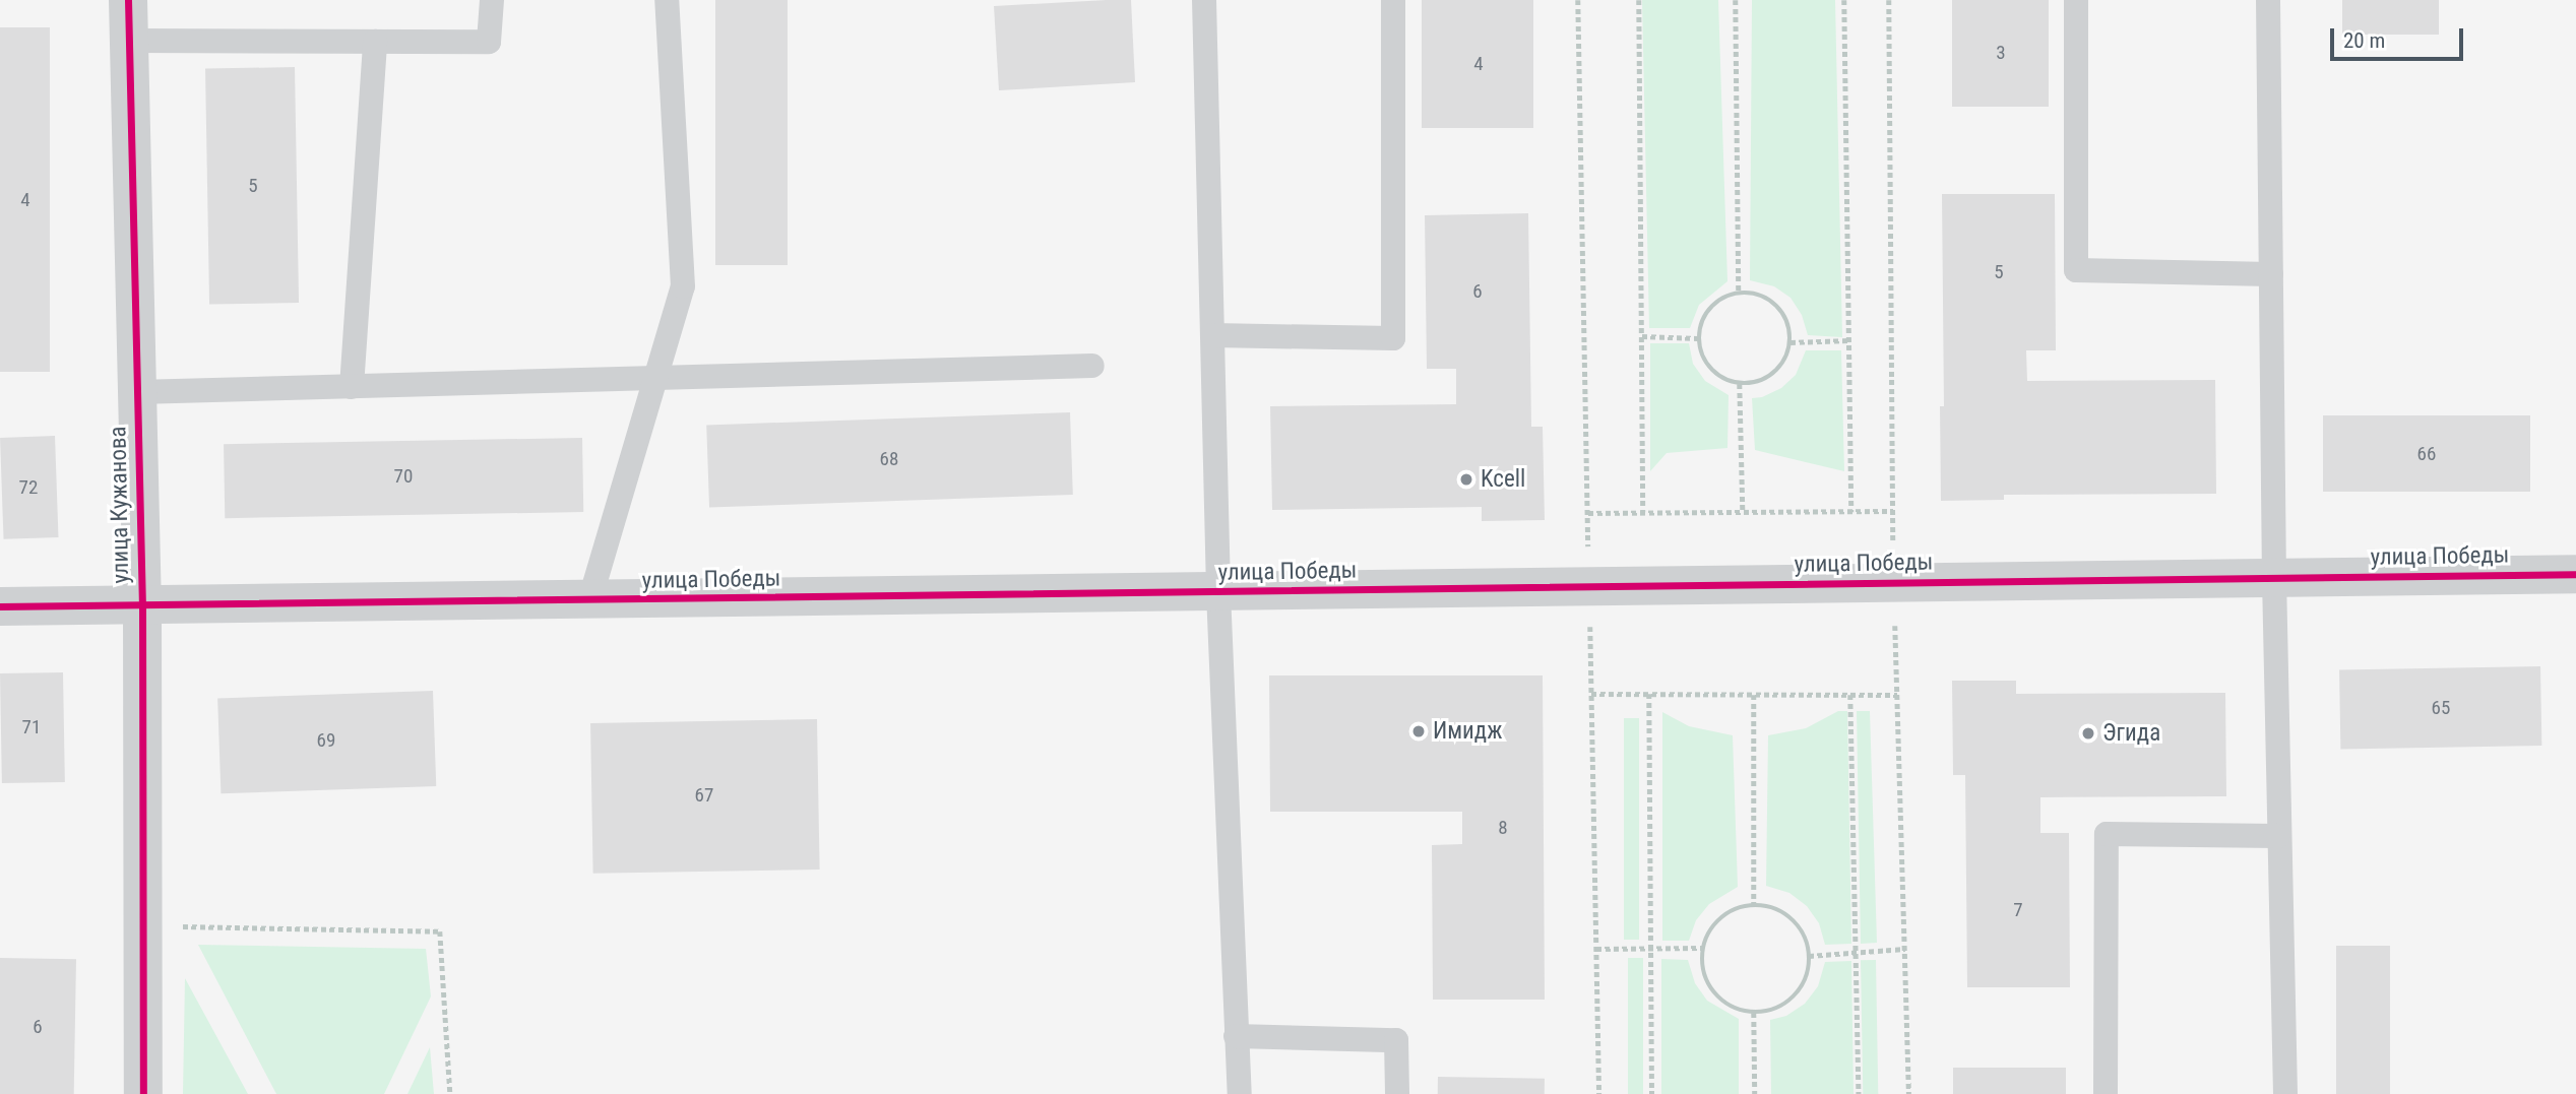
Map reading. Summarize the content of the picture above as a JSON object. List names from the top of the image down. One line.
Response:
{"streets":{"street":["улица Кужанова","улица Победы"]},"crossings":[["улица Кужанова","улица Победы"]],"places":["Kcell","Имидж","Эгида"],"house_numbers":["3","4","5","4","5","6","66","68","70","72","65","71","69","67","8","7","6"],"scale_bar":"20 m"}
